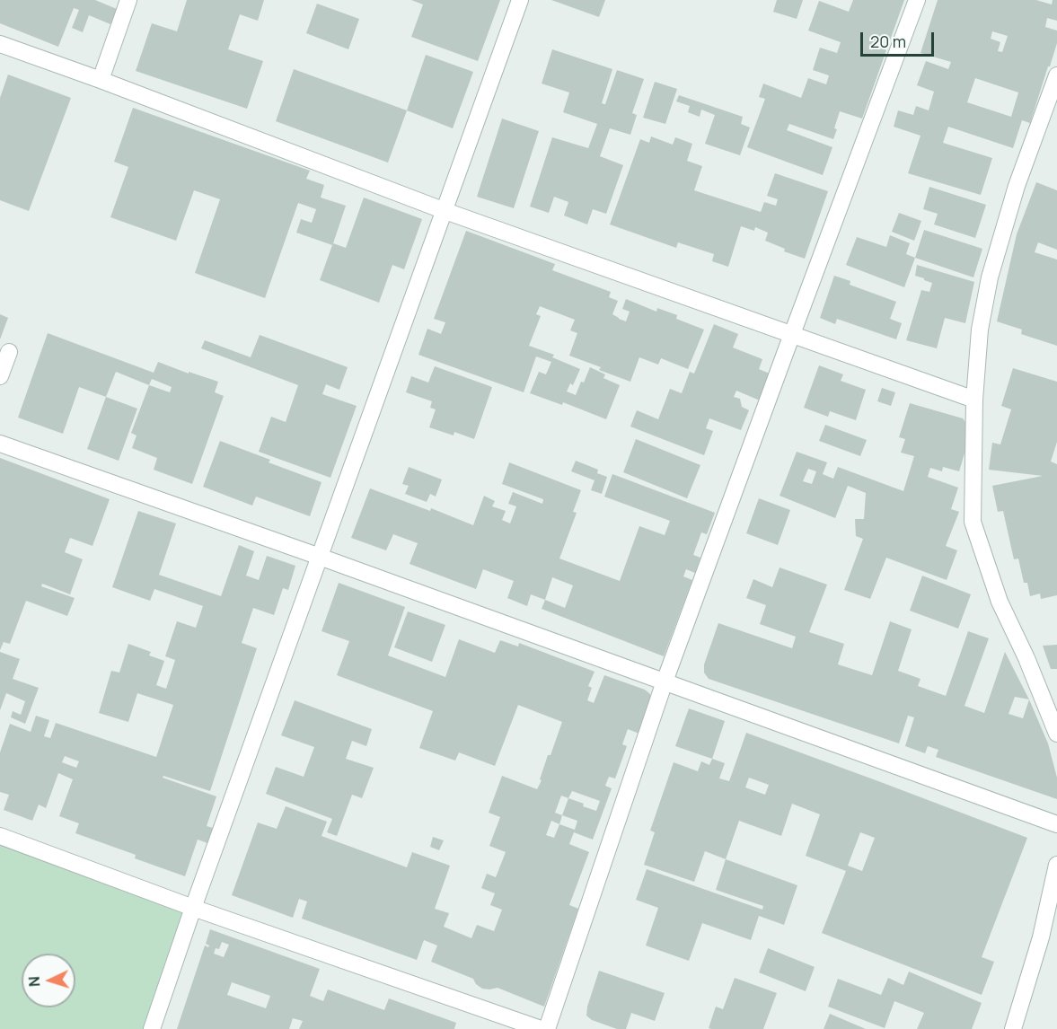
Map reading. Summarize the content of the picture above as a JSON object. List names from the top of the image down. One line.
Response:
{"scale_bar":"20 m","north":"left"}
